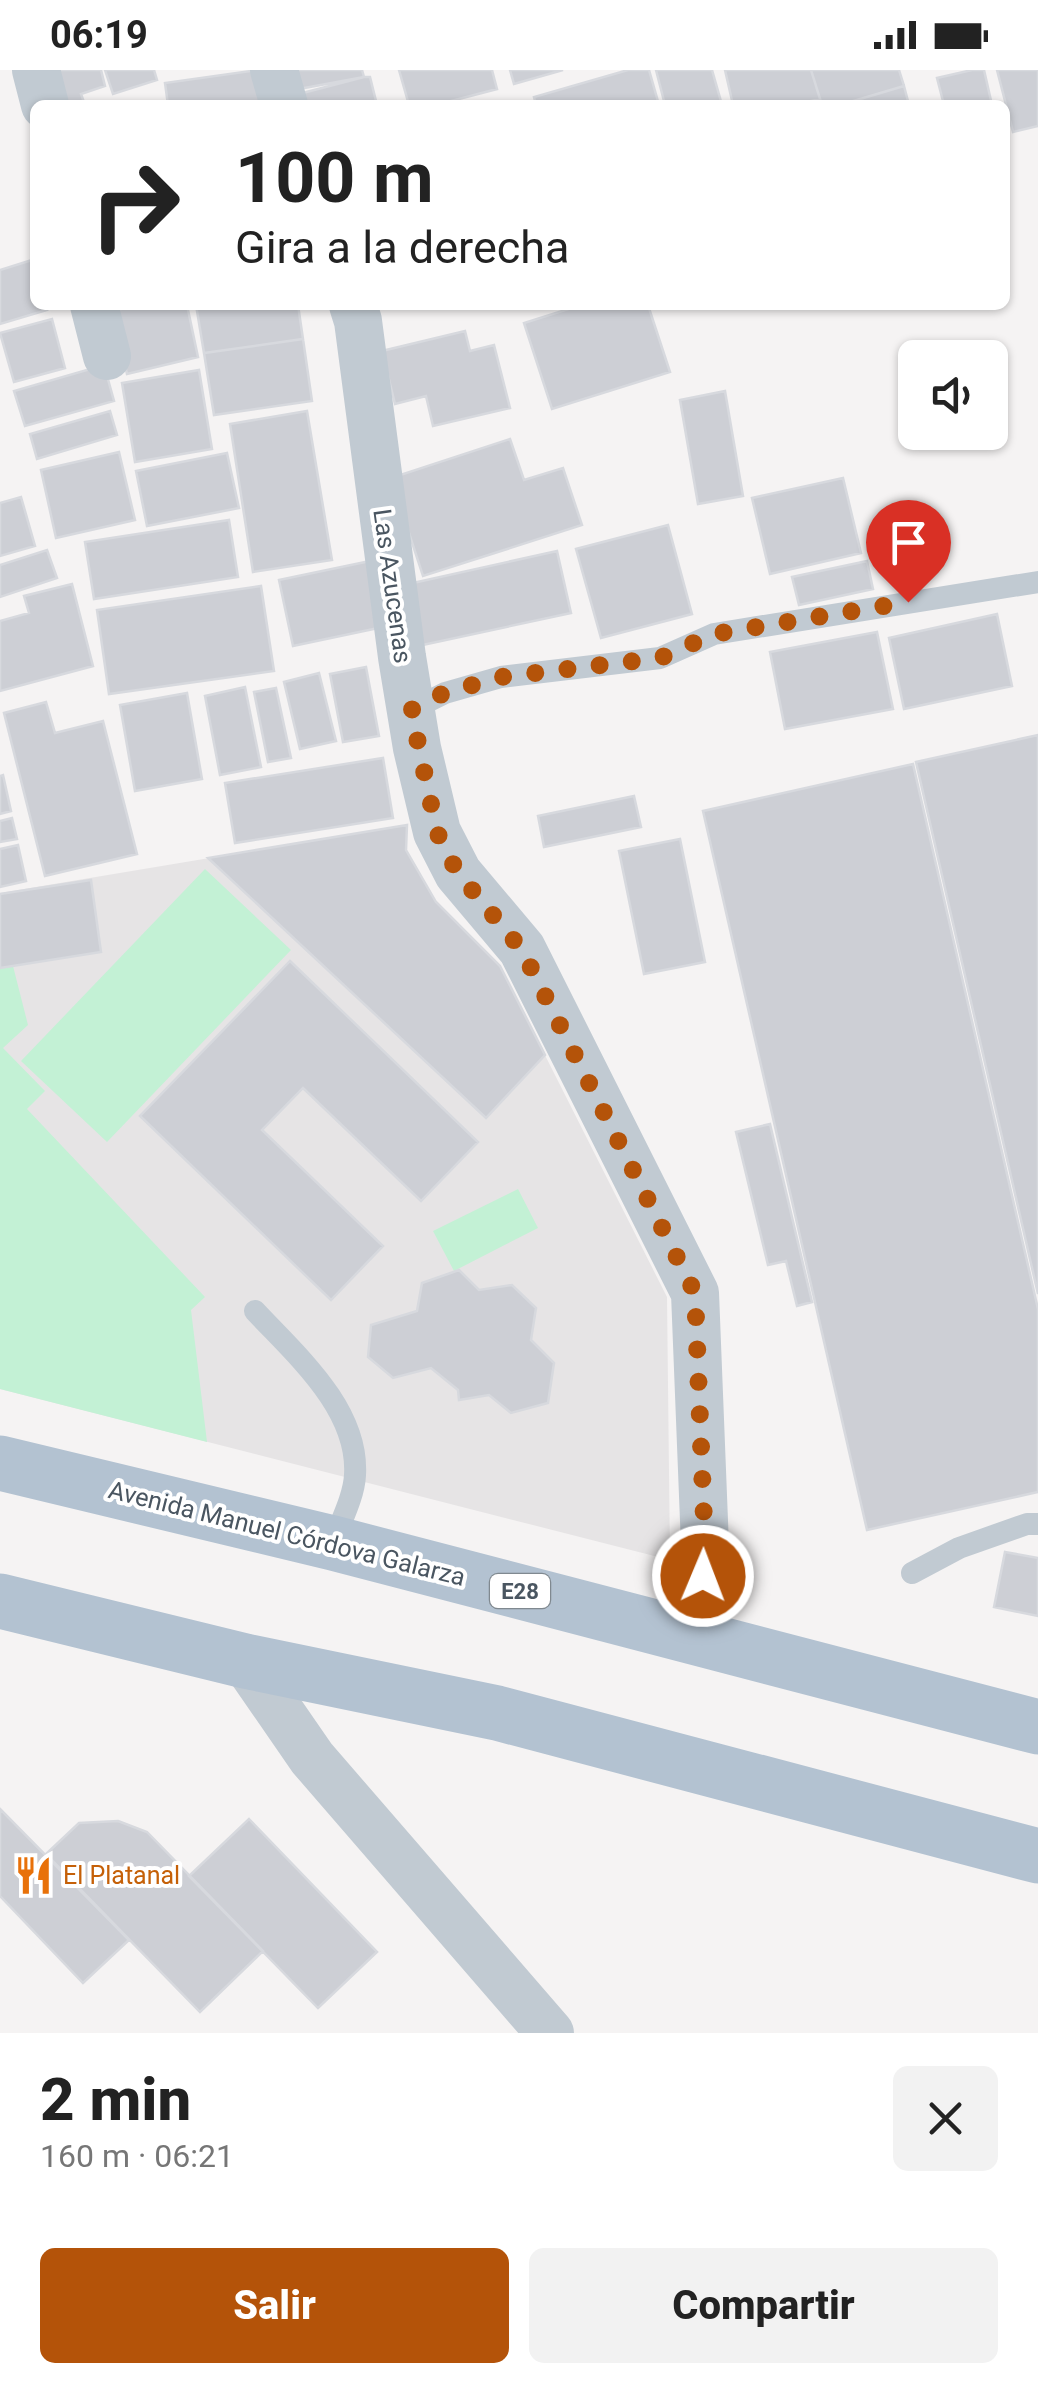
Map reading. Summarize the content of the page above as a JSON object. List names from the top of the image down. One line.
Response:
{"streets":{"main road":["Avenida Manuel Córdova Galarza","E28"],"street":["Las Azucenas"]},"crossings":[["Las Azucenas","Avenida Manuel Córdova Galarza"]],"places":{"restaurant":["El Platanal"]},"page":{"status":"06:19","turn":["100 m","Gira a la derecha"],"heading":["2 min","160 m · 06:21"],"buttons":["Salir","Compartir"]}}
